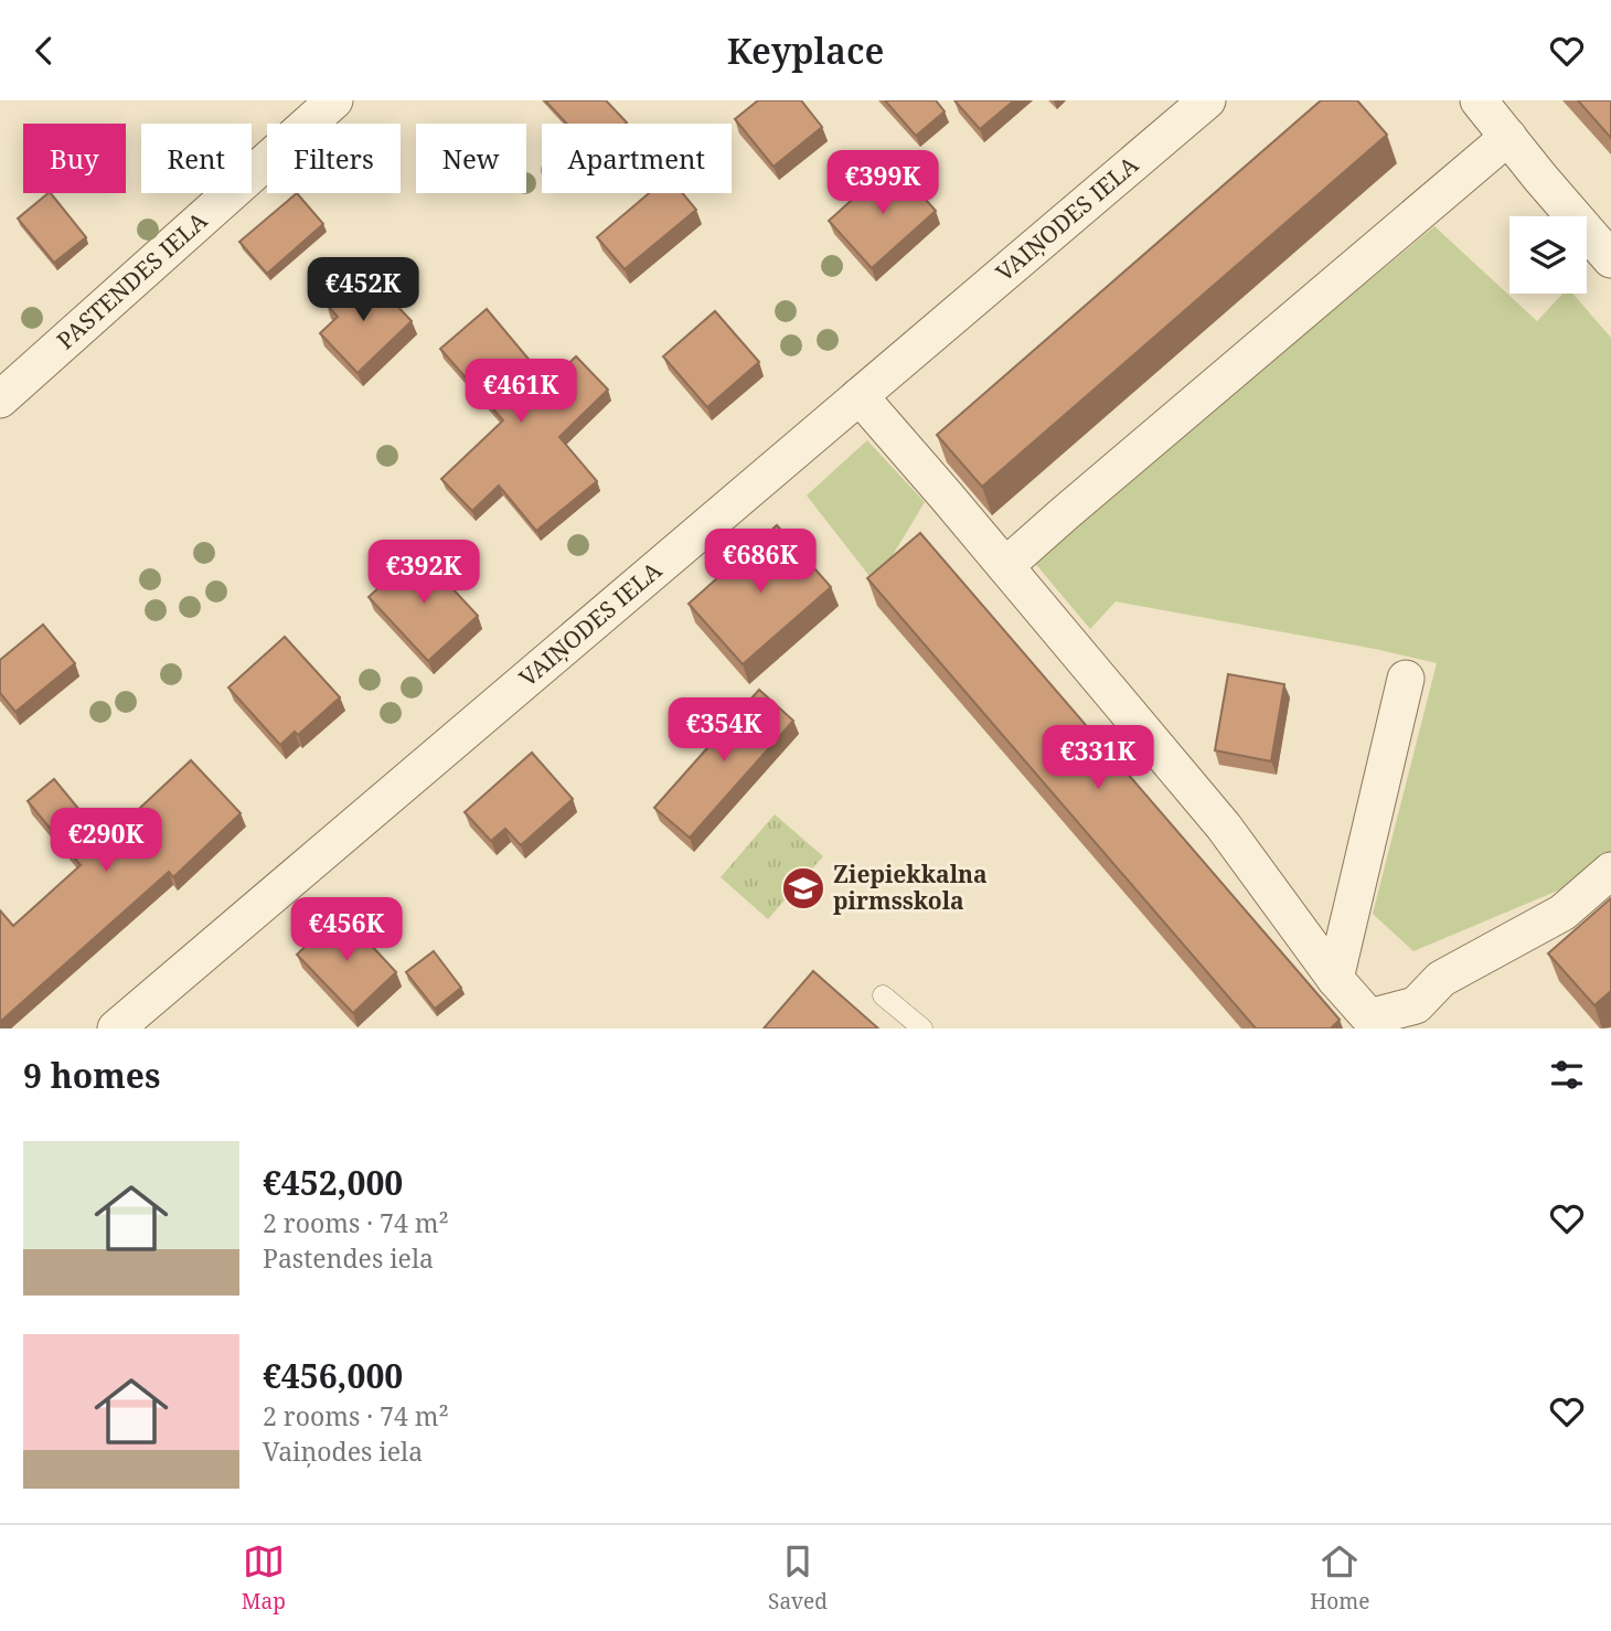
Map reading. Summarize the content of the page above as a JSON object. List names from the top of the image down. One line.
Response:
{"streets":{"street":["VAIŅODES IELA","PASTENDES IELA"]},"places":{"school or university":["Ziepiekkalna pirmsskola"]},"page":{"header":"Keyplace","chip":["Buy","Rent","Filters","New","Apartment"],"price":["€399K","€452K","€461K","€686K","€392K","€354K","€331K","€290K","€456K"],"heading":"9 homes","list":[{"name":"€452,000","note":"2 rooms · 74 m² · Pastendes iela"},{"name":"€456,000","note":"2 rooms · 74 m² · Vaiņodes iela"}],"tabs":["Map","Saved","Home"]}}
